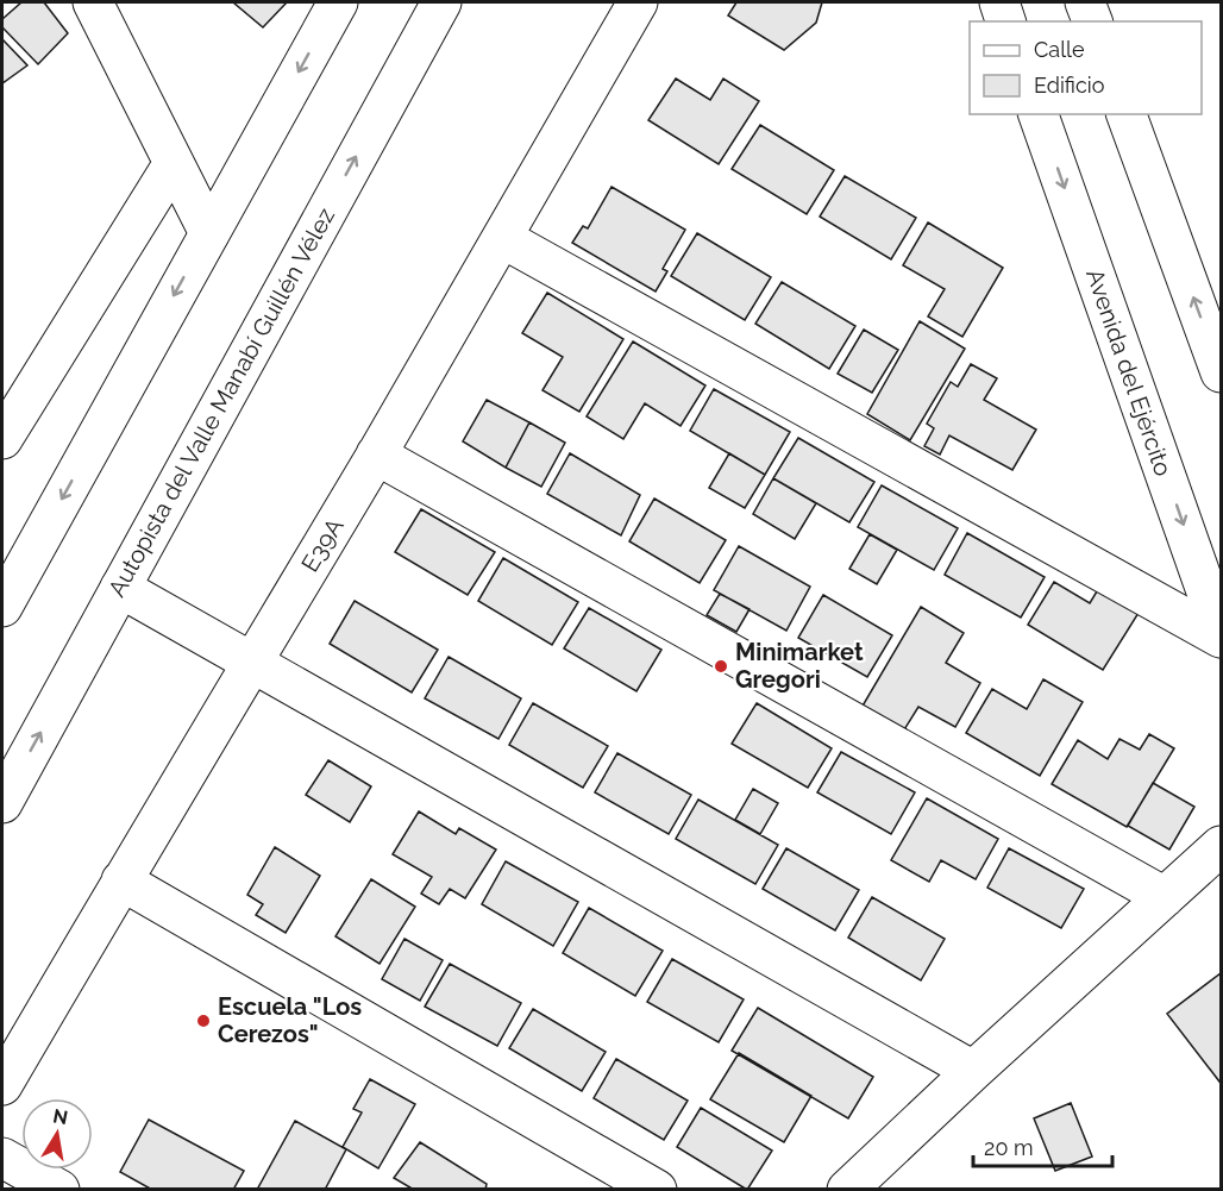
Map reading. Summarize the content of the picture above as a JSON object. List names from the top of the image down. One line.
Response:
{"streets":{"street":["Avenida del Ejército","Autopista del Valle Manabí Guillén Vélez","E39A"]},"places":["Minimarket Gregori","Escuela \"Los Cerezos\""],"legend":["Calle","Edificio"],"scale_bar":"20 m","north":"top"}
